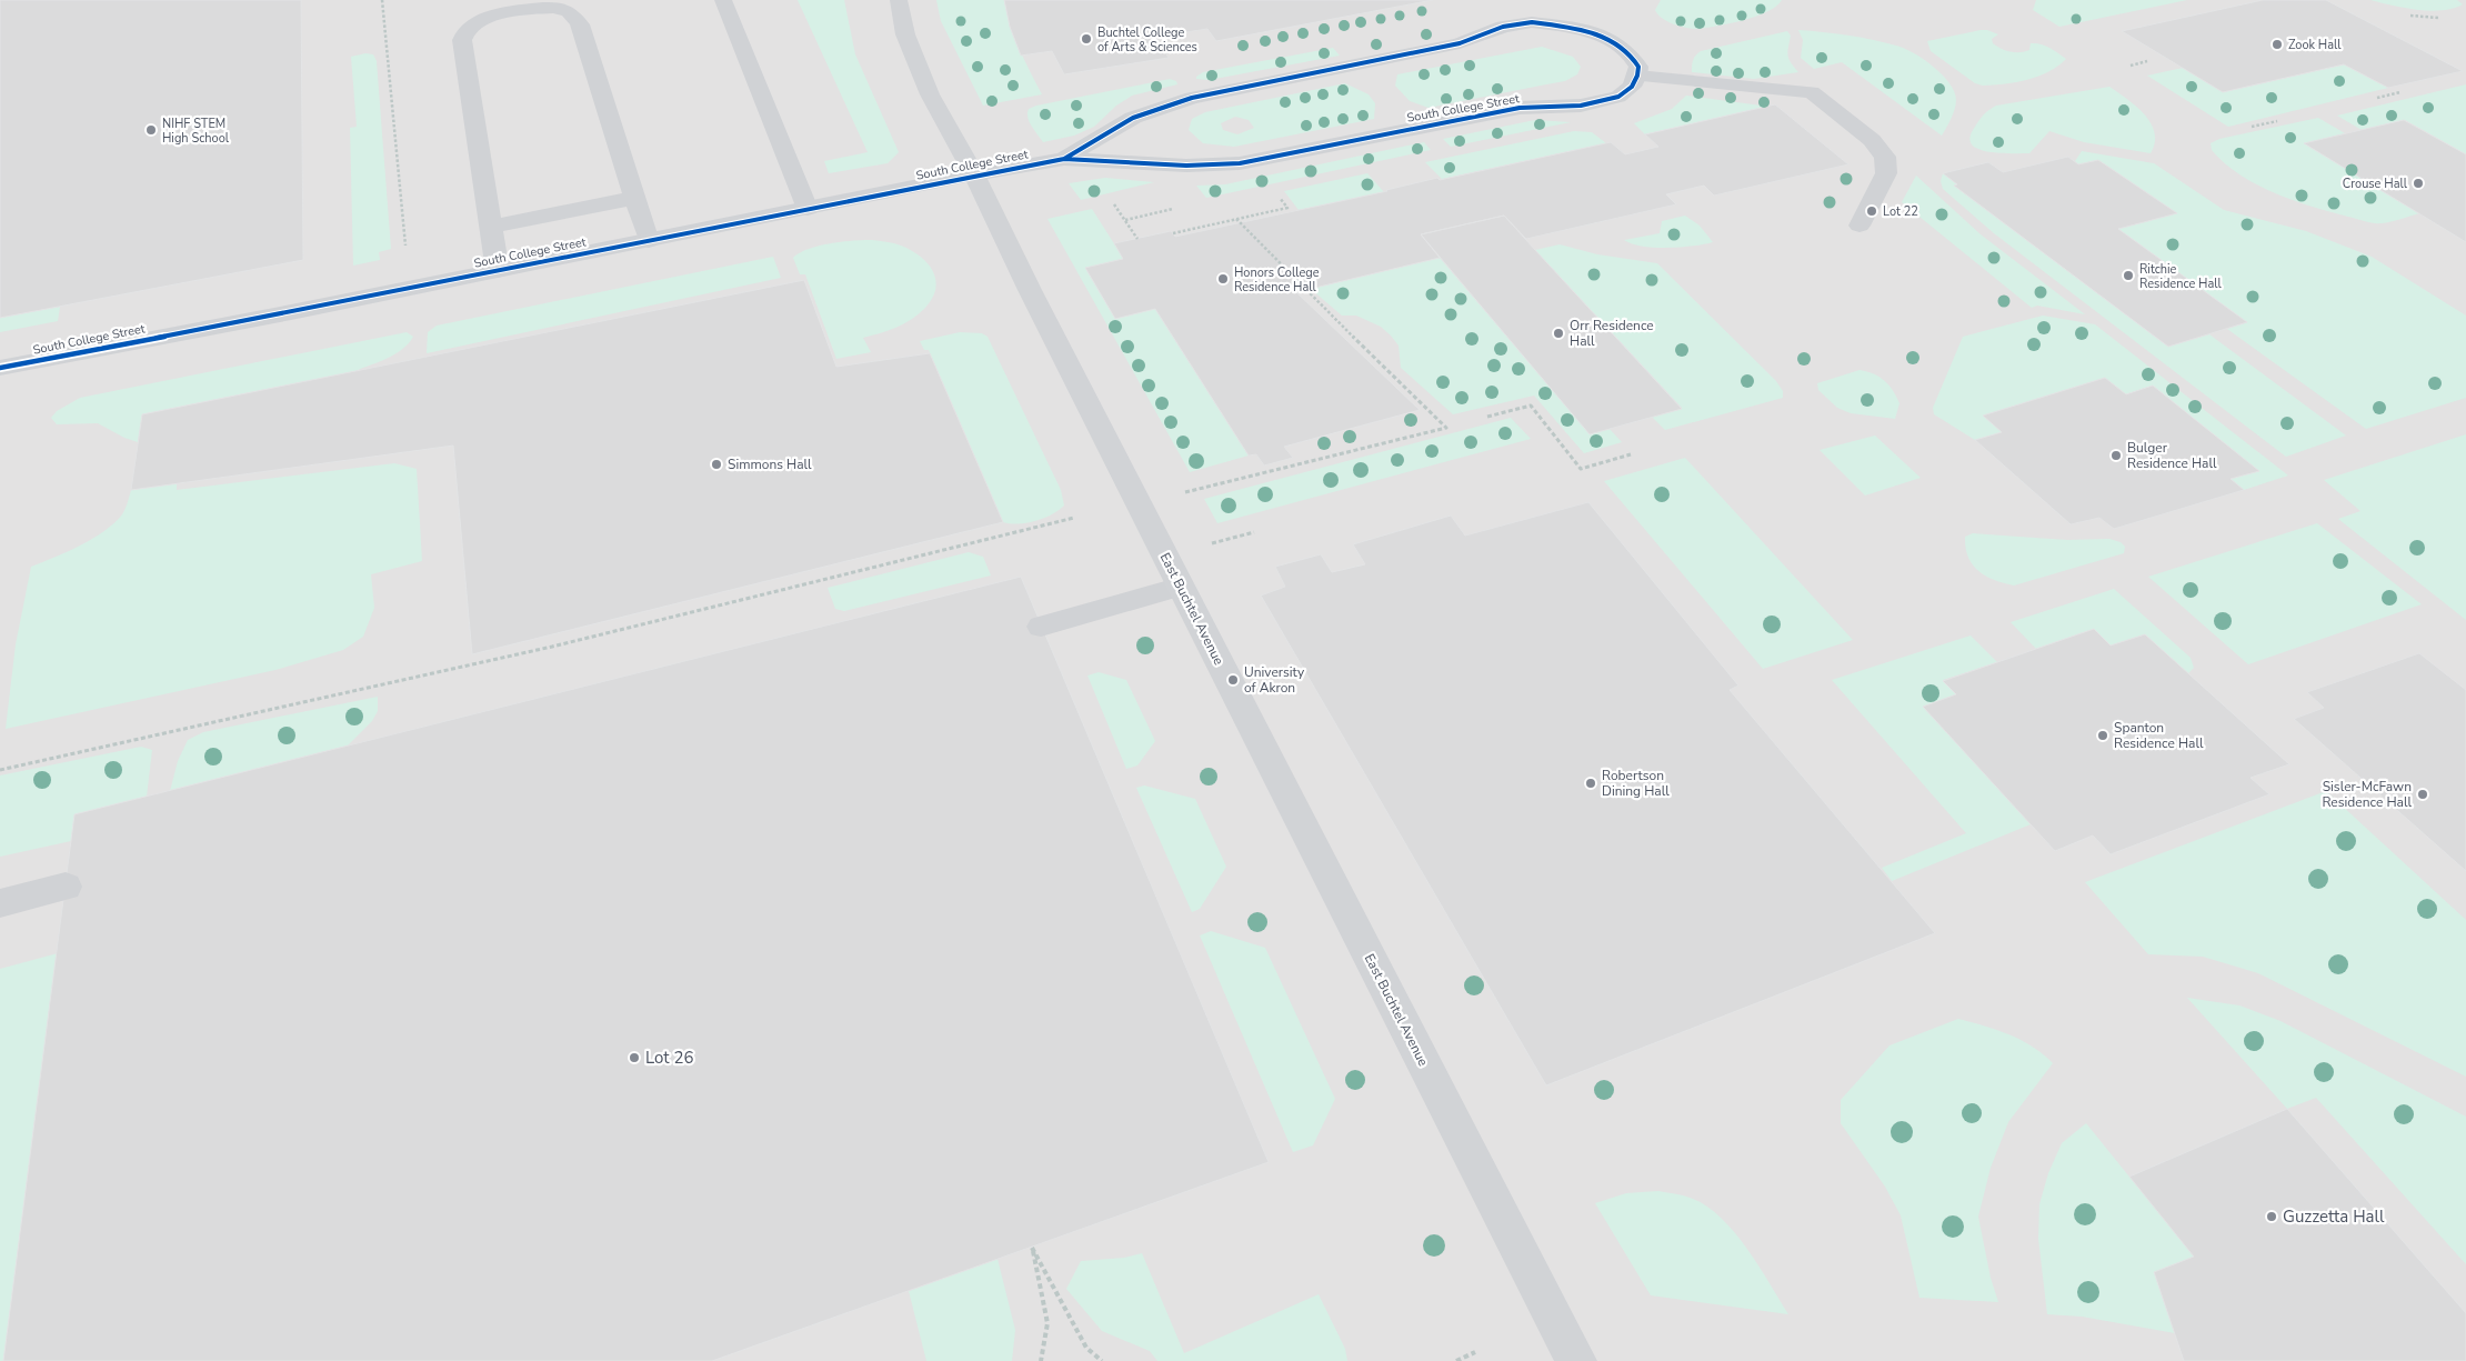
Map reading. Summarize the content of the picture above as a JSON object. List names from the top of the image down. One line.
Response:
{"streets":{"main road":["East Buchtel Avenue"],"street":["South College Street"]},"crossings":[["South College Street","East Buchtel Avenue"]],"places":["Buchtel College of Arts & Sciences","Zook Hall","NIHF STEM High School","Crouse Hall","Lot 22","Ritchie Residence Hall","Honors College Residence Hall","Orr Residence Hall","Bulger Residence Hall","Simmons Hall","University of Akron","Spanton Residence Hall","Robertson Dining Hall","Sisler-McFawn Residence Hall","Lot 26","Guzzetta Hall"]}
